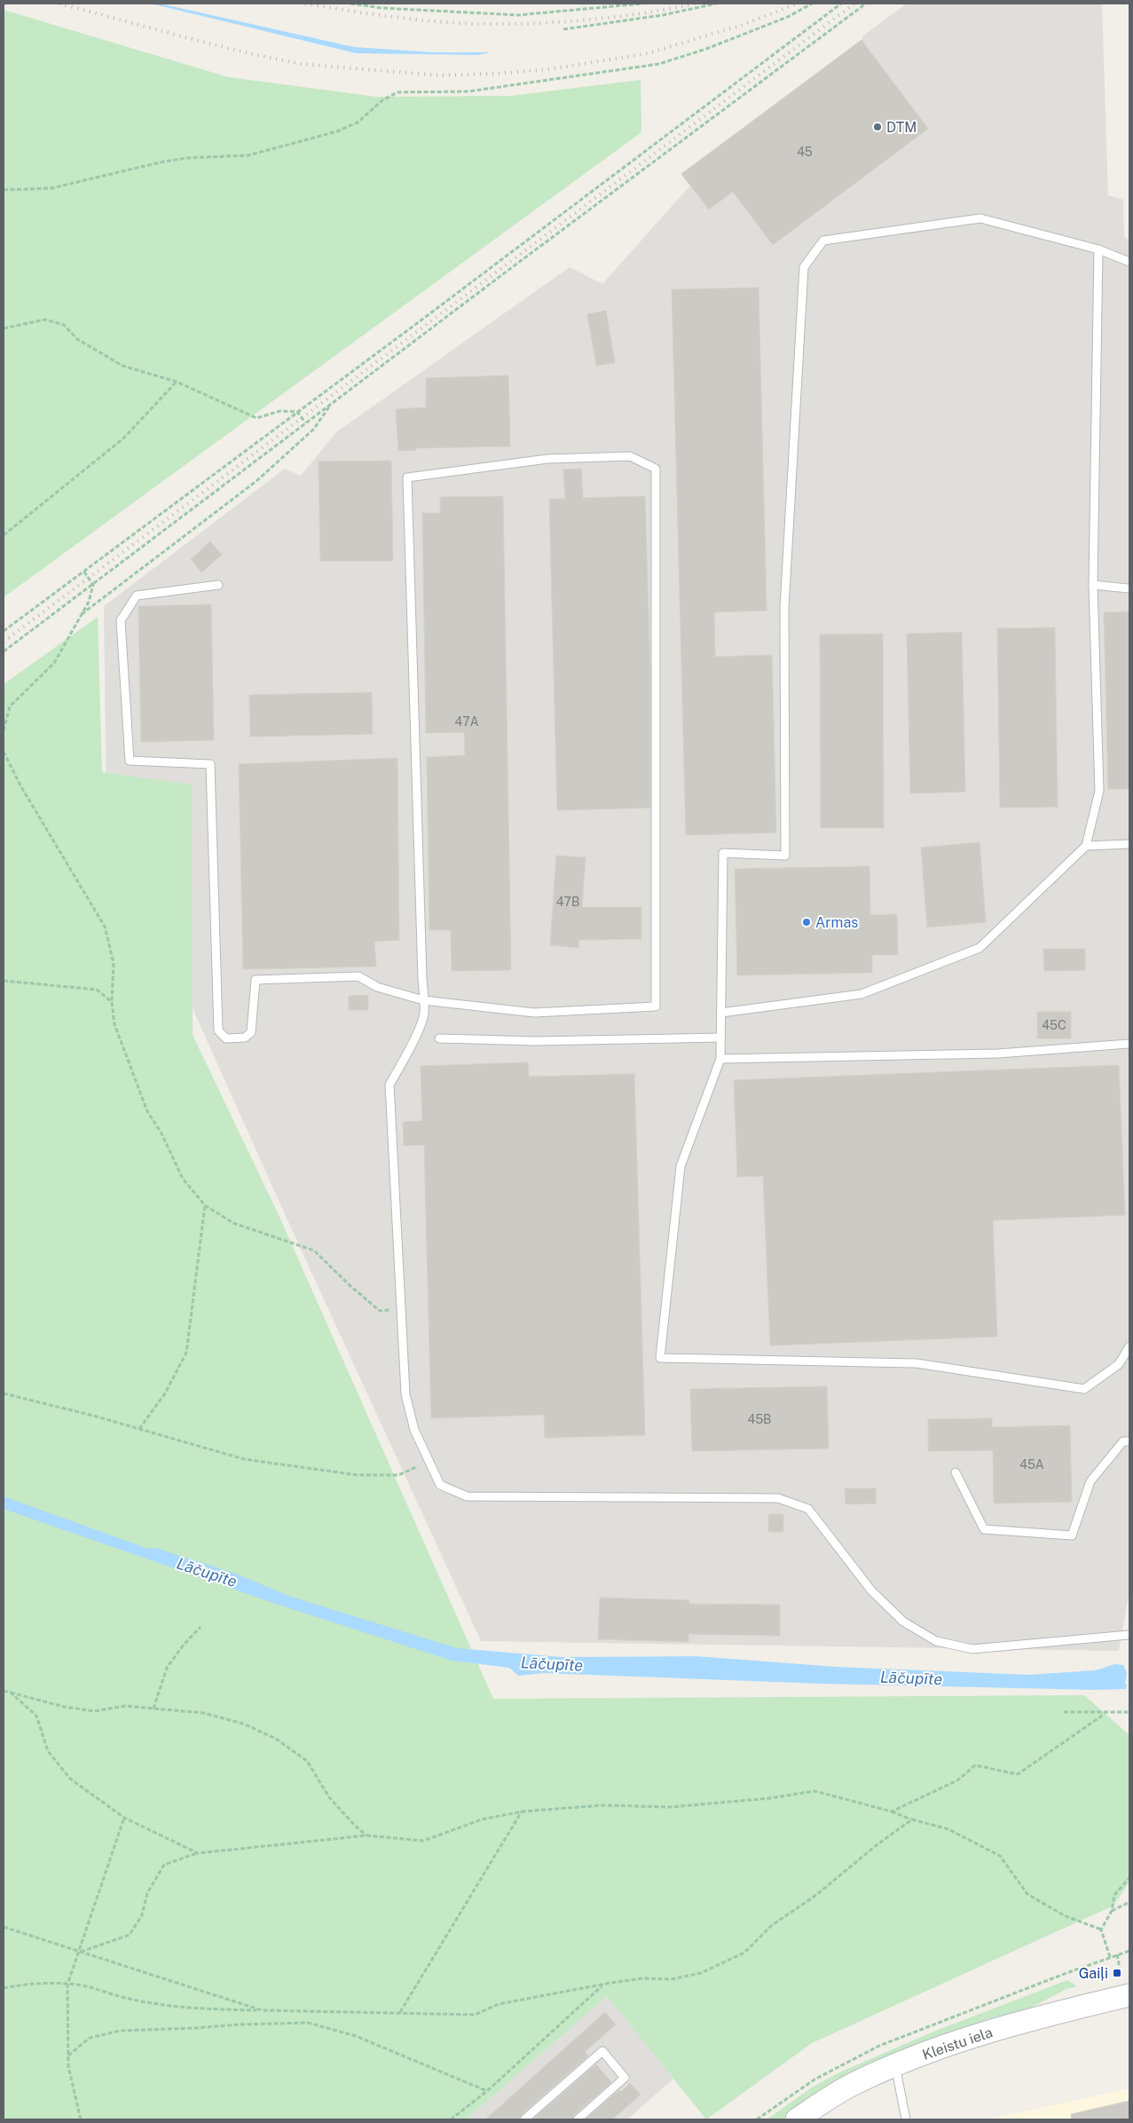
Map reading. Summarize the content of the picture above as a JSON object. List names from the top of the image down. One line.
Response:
{"streets":{"main road":["Kleistu iela"]},"water":["Lāčupīte"],"places":{"other":["DTM","Armas"],"transit":["Gaiļi"]},"house_numbers":["45","47A","47B","45C","45B","45A"]}
